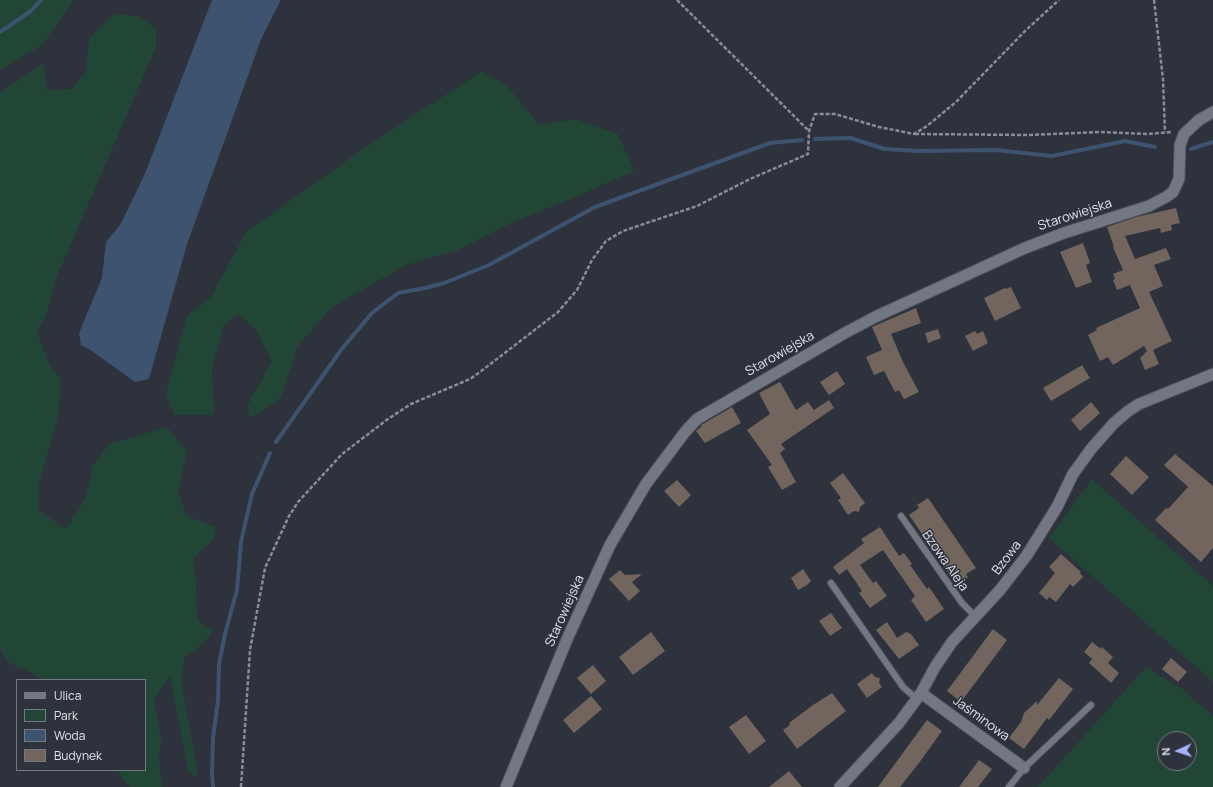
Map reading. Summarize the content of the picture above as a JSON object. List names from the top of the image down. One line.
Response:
{"streets":{"street":["Starowiejska","Bzowa","Jaśminowa"],"lane":["Bzowa Aleja"]},"crossings":[["Bzowa","Bzowa Aleja"],["Bzowa","Jaśminowa"]],"legend":["Ulica","Park","Woda","Budynek"],"north":"left"}
